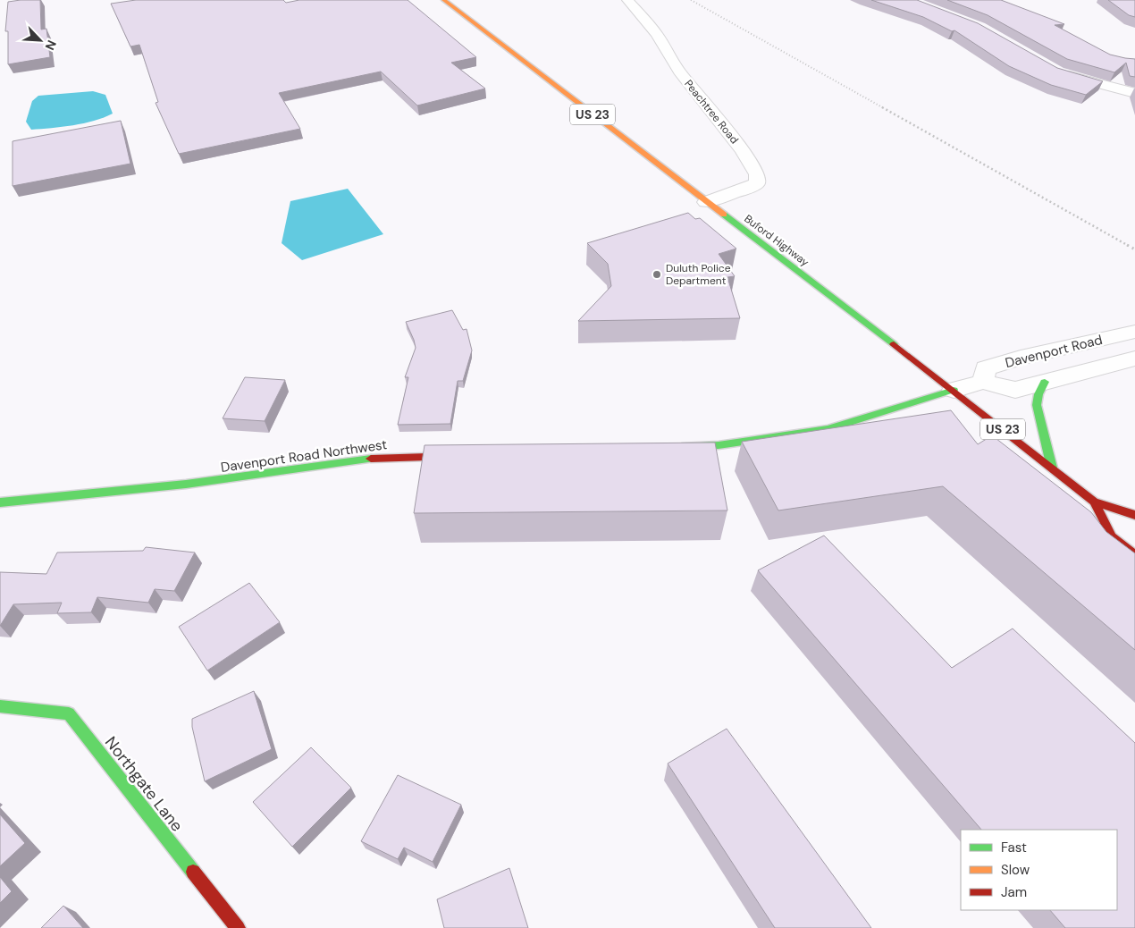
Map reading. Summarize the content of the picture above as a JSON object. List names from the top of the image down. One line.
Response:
{"streets":{"main road":["US 23","Buford Highway","Davenport Road Northwest","Northgate Lane"],"street":["Peachtree Road","Davenport Road"]},"crossings":[["Peachtree Road","Buford Highway"],["Buford Highway","Davenport Road"]],"places":["Duluth Police Department"],"legend":["Fast","Slow","Jam"],"north":"bottom right"}
